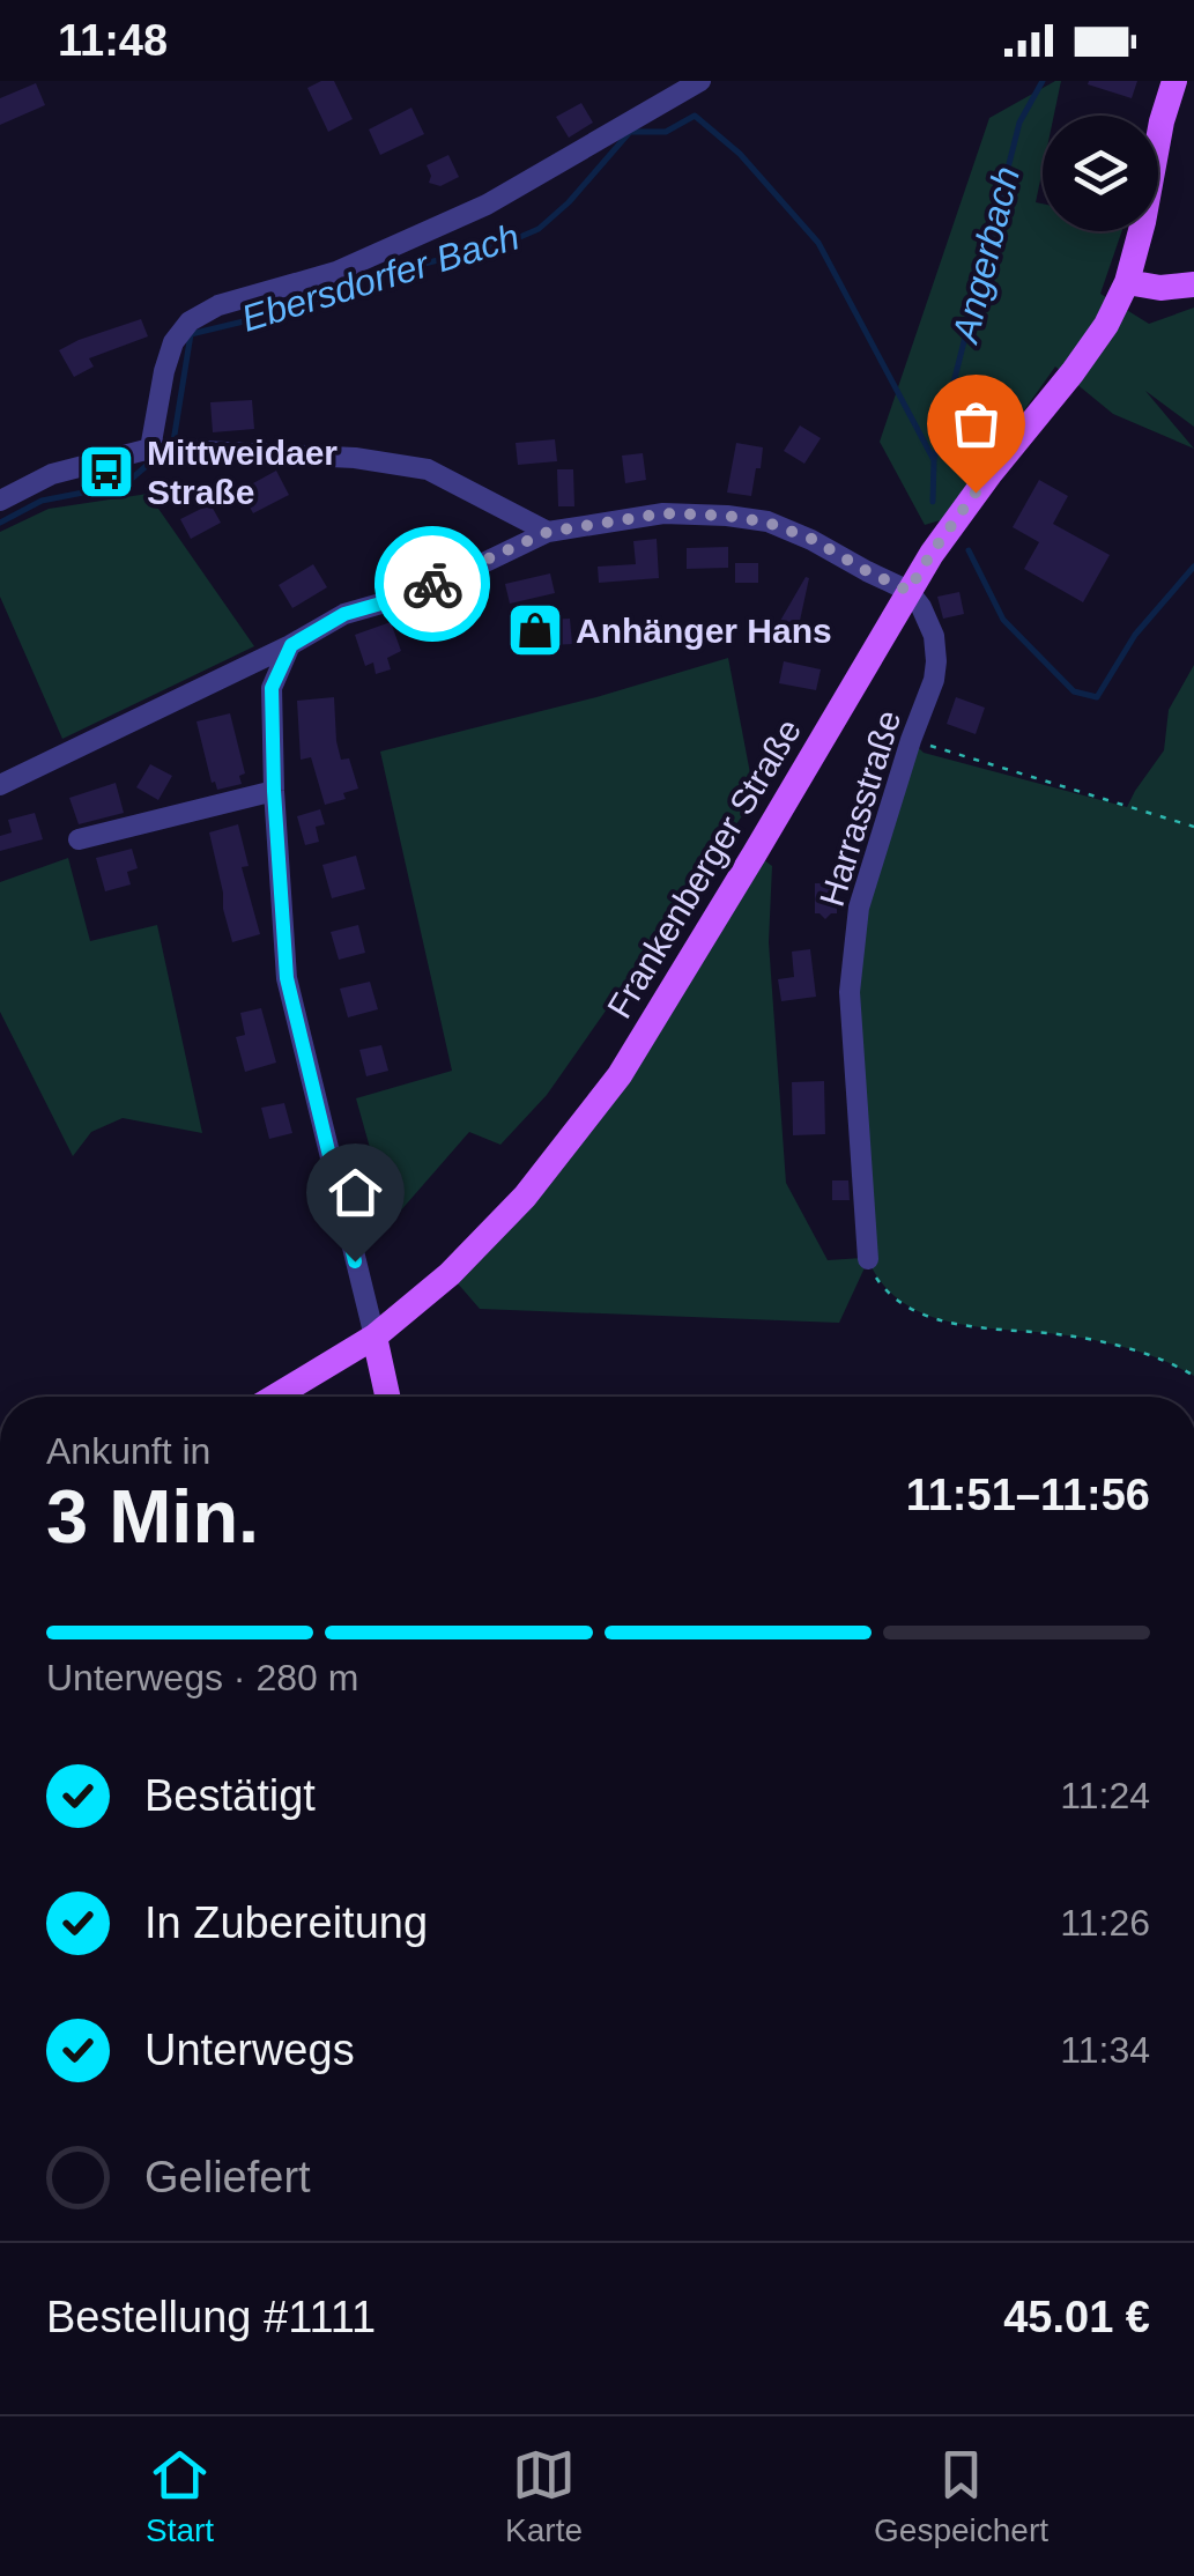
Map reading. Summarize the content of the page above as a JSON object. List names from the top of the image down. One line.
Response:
{"streets":{"main road":["Frankenberger Straße"],"street":["Harrasstraße"]},"crossings":[["Harrasstraße","Frankenberger Straße"]],"water":["Angerbach","Ebersdorfer Bach"],"places":{"bus stop":["Mittweidaer Straße"],"shop":["Anhänger Hans"]},"page":{"status":"11:48","heading":["3 Min.","Ankunft in","11:51–11:56"],"panel":["Bestellung #1111","45.01 €"],"bar":"Unterwegs · 280 m","list":[["Bestätigt","11:24"],["In Zubereitung","11:26"],["Unterwegs","11:34"],"Geliefert"],"tabs":["Start","Karte","Gespeichert"]}}
